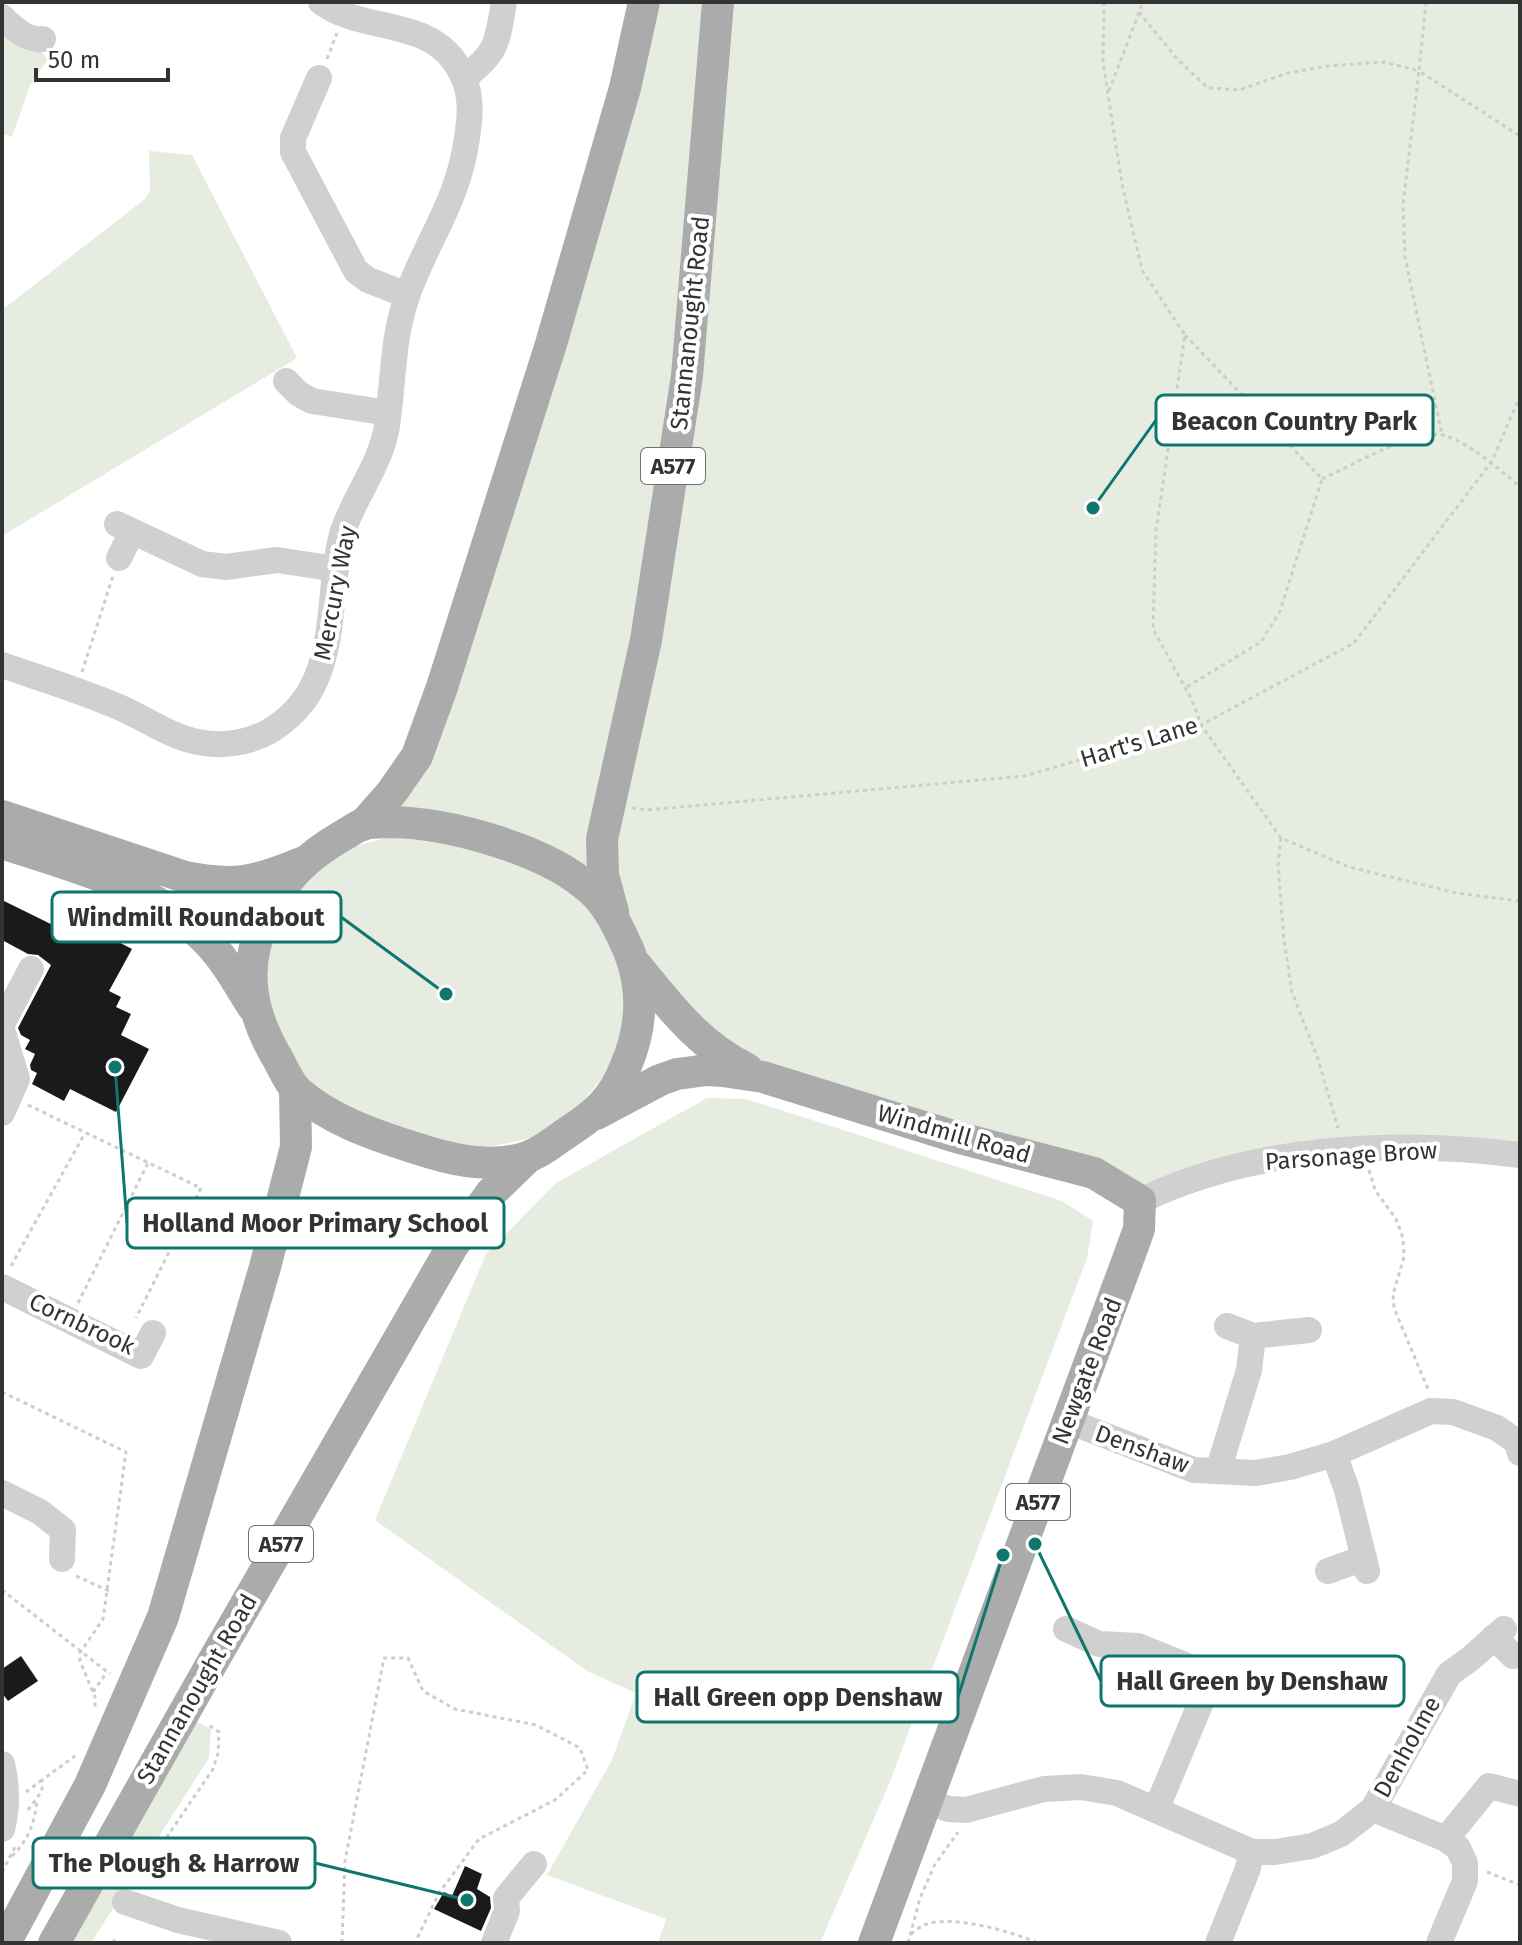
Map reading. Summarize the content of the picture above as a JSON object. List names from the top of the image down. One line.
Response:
{"streets":{"main road":["Stannanought Road","A577","Windmill Road","Newgate Road"],"street":["Mercury Way","Parsonage Brow","Cornbrook","Denshaw","Denholme"],"path":["Hart's Lane"]},"crossings":[["Stannanought Road","A577"],["Stannanought Road","Hart's Lane"],["A577","Windmill Road"],["Windmill Road","Parsonage Brow"],["Windmill Road","Newgate Road"],["Parsonage Brow","Newgate Road"],["Newgate Road","Denshaw"],["Newgate Road","Denholme"]],"places":["Beacon Country Park","Windmill Roundabout","Holland Moor Primary School","Hall Green by Denshaw","Hall Green opp Denshaw","The Plough & Harrow"],"scale_bar":"50 m"}
